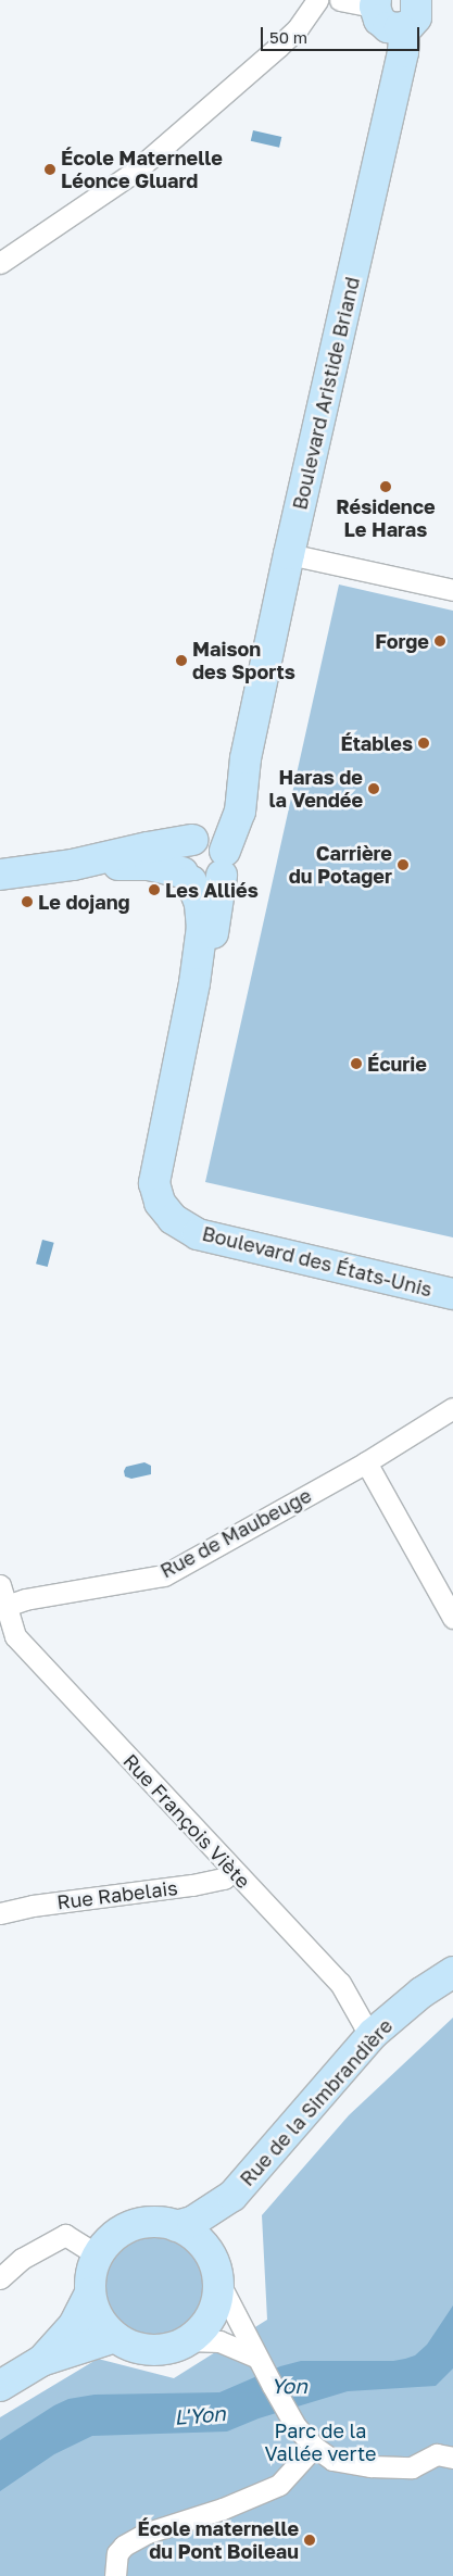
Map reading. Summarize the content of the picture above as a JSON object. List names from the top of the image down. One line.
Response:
{"streets":{"main road":["Boulevard Aristide Briand","Boulevard des États-Unis","Rue de la Simbrandière"],"street":["Rue de Maubeuge","Rue François Viète","Rue Rabelais"]},"crossings":[["Boulevard Aristide Briand","Boulevard des États-Unis"],["Rue de Maubeuge","Rue François Viète"],["Rue François Viète","Rue Rabelais"],["Rue François Viète","Rue de la Simbrandière"]],"water":["Yon","L'Yon"],"parks":["Parc de la Vallée verte"],"places":["École Maternelle Léonce Gluard","Résidence Le Haras","Forge","Maison des Sports","Étables","Haras de la Vendée","Carrière du Potager","Les Alliés","Le dojang","Écurie","École maternelle du Pont Boileau"],"scale_bar":"50 m"}
